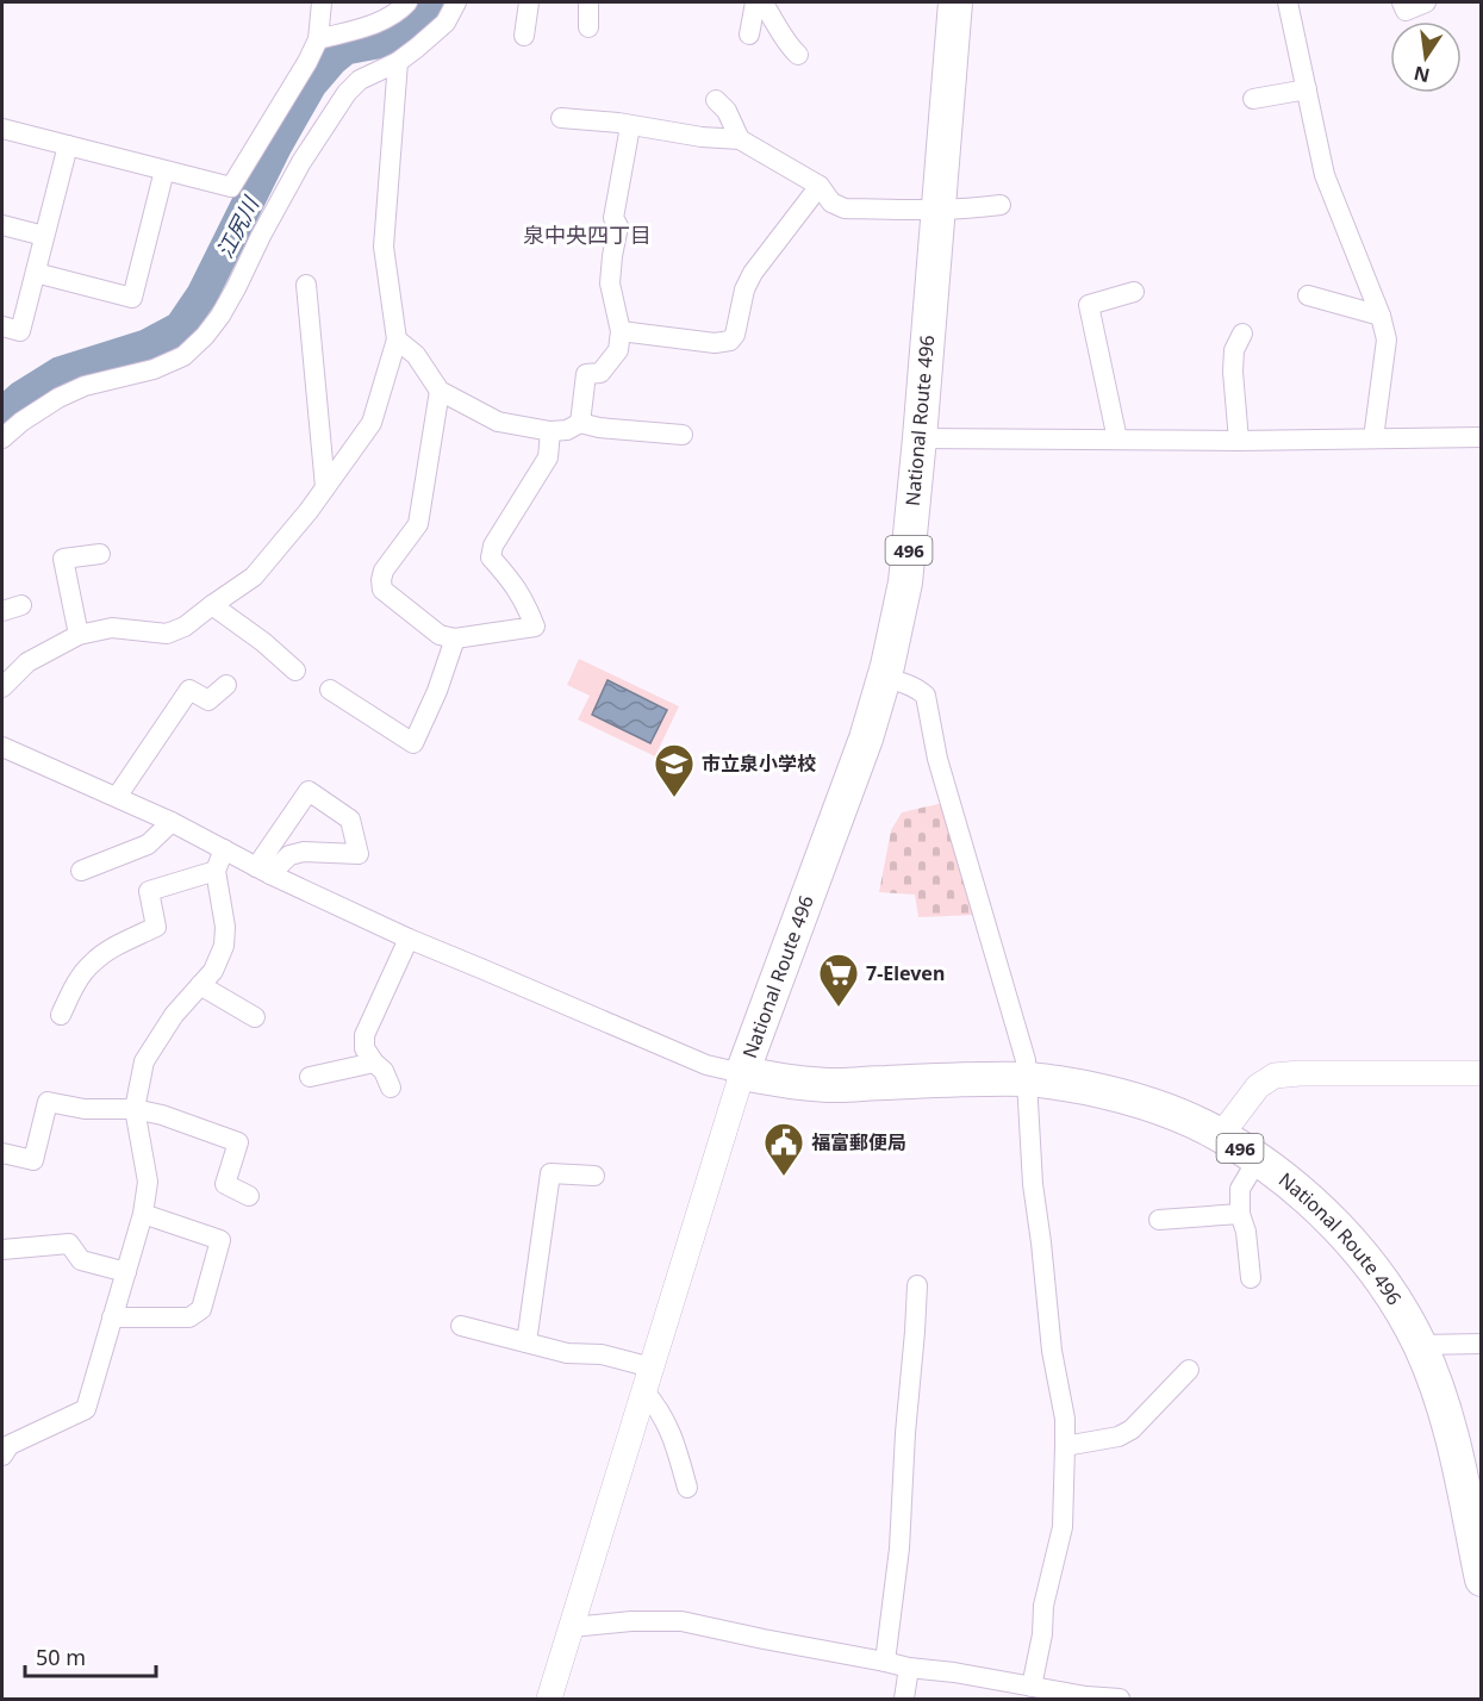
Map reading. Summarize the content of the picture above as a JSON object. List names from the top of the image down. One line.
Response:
{"streets":{"highway":["National Route 496","496"]},"districts":["泉中央四丁目"],"water":["江尻川"],"places":{"school or university":["市立泉小学校"],"supermarket":["7-Eleven"],"public building":["福富郵便局"]},"scale_bar":"50 m","north":"bottom"}
